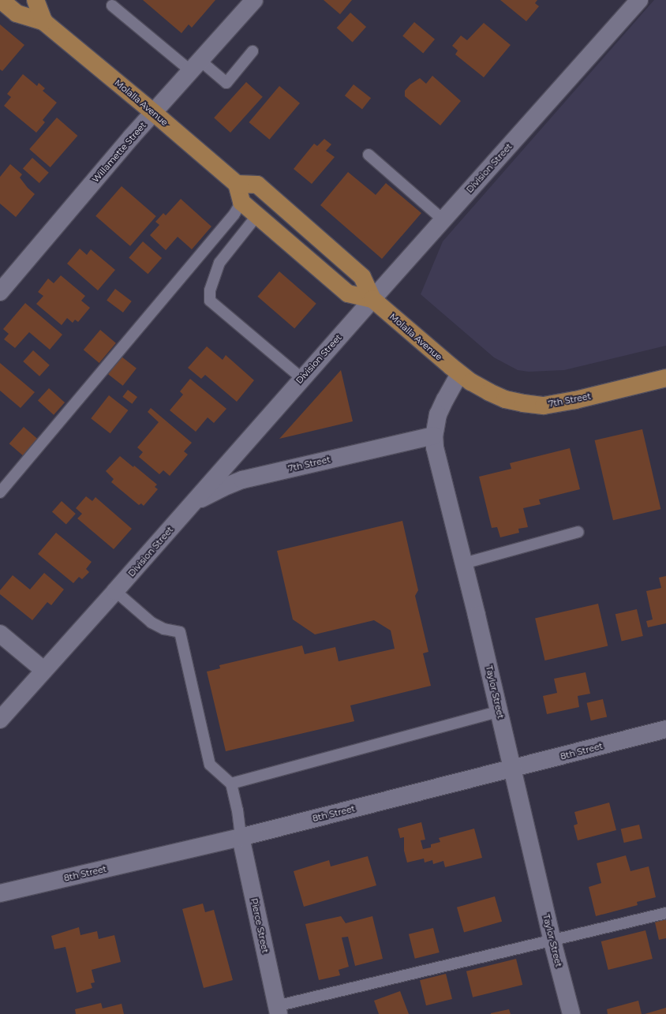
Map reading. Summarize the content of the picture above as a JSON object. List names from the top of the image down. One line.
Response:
{"streets":{"main road":["Molalla Avenue","7th Street"],"street":["Willamette Street","Division Street","Taylor Street","8th Street","Pierce Street"]},"crossings":[["Molalla Avenue","Willamette Street"],["Molalla Avenue","Division Street"],["Molalla Avenue","7th Street"],["Molalla Avenue","Taylor Street"],["Division Street","7th Street"],["7th Street","Taylor Street"],["Taylor Street","8th Street"],["8th Street","Pierce Street"]]}
